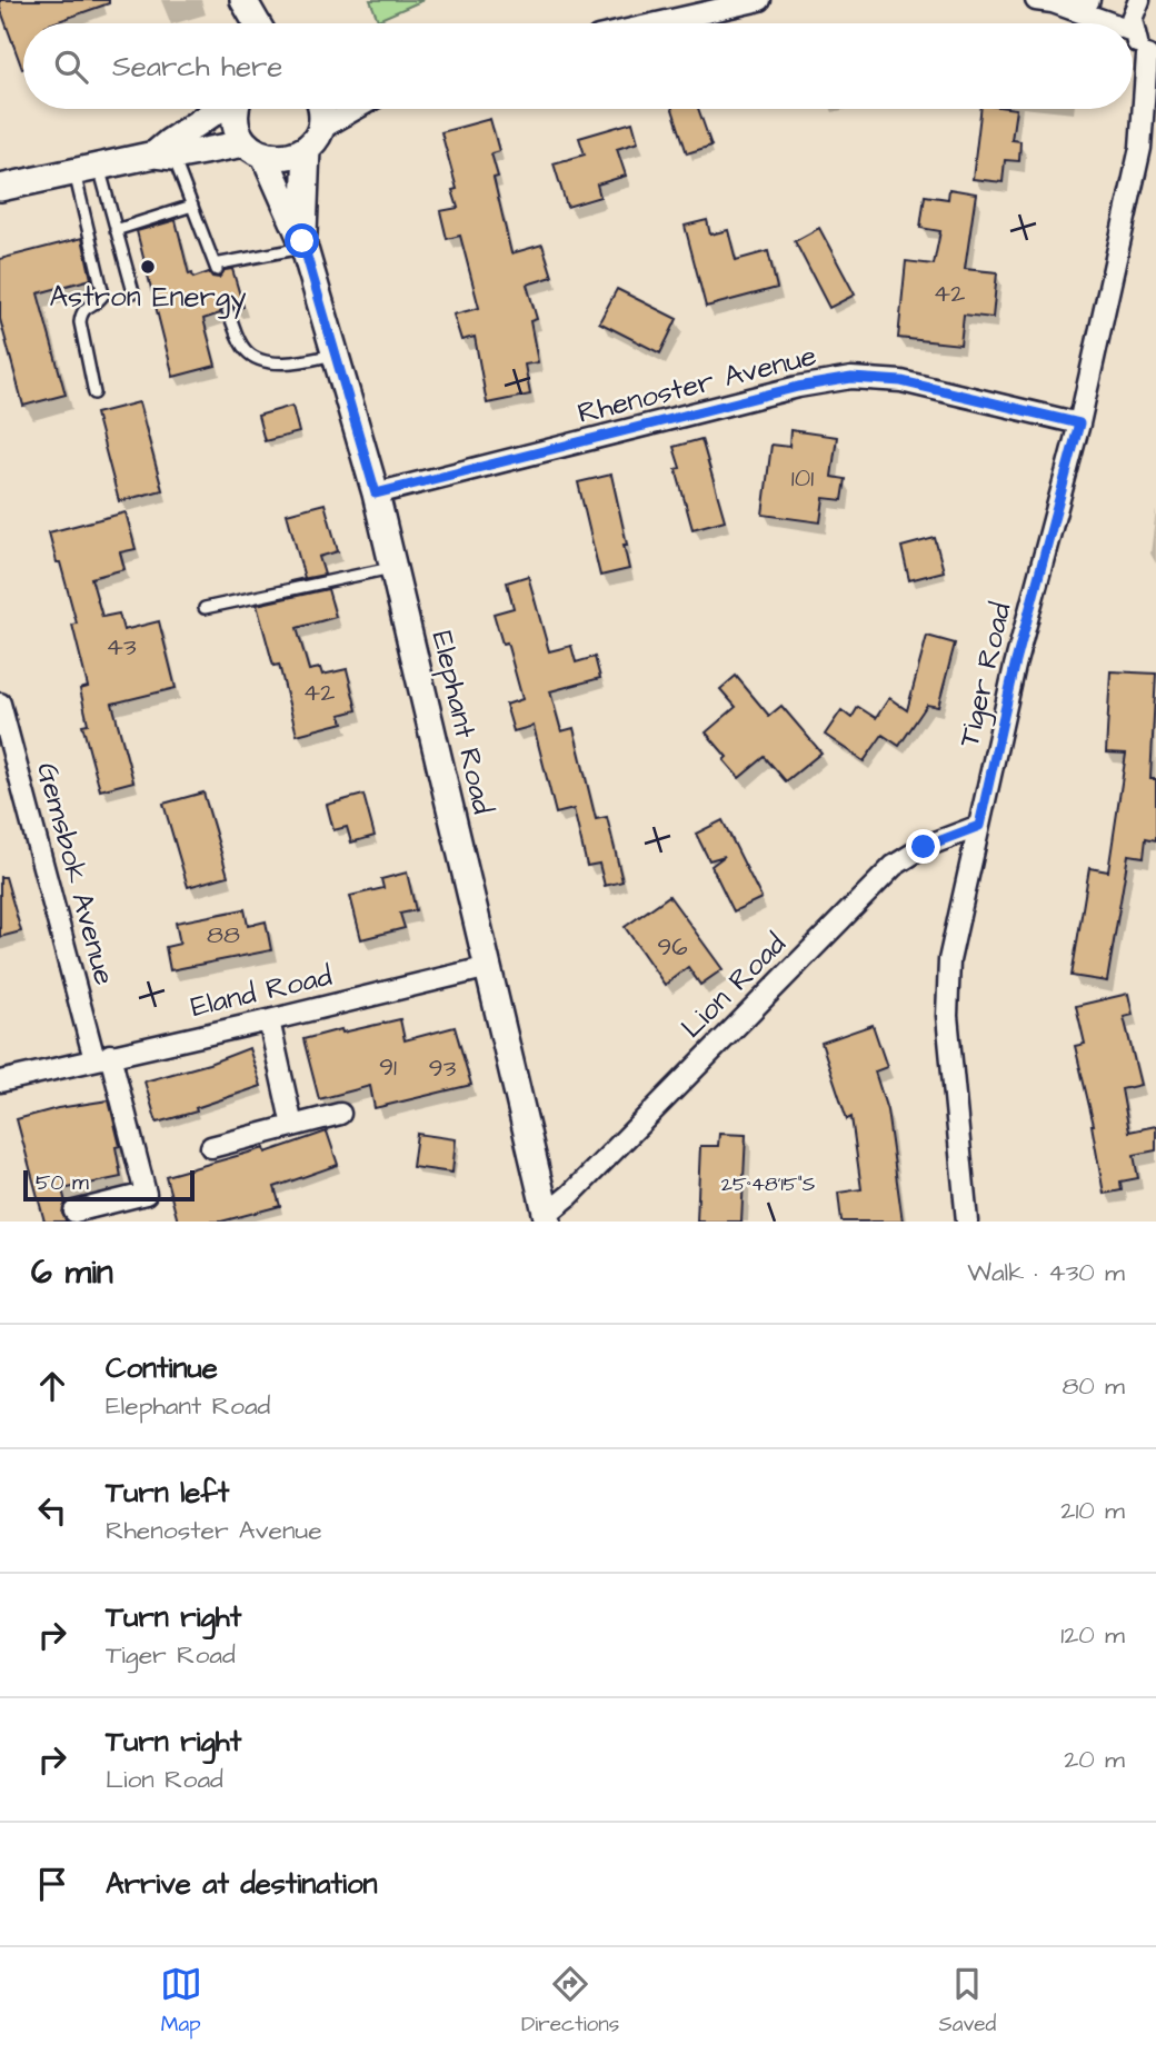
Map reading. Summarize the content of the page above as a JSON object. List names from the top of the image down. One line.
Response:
{"streets":{"street":["Rhenoster Avenue","Tiger Road","Elephant Road","Gemsbok Avenue","Lion Road","Eland Road"]},"crossings":[["Rhenoster Avenue","Tiger Road"],["Rhenoster Avenue","Elephant Road"],["Tiger Road","Lion Road"],["Elephant Road","Lion Road"],["Elephant Road","Eland Road"],["Gemsbok Avenue","Eland Road"]],"places":["Astron Energy"],"house_numbers":["42","101","43","42","88","96","91","93"],"scale_bar":"50 m","page":{"search":"Search here","scale":"50 m","heading":["6 min","Walk · 430 m"],"list":[["Continue","Elephant Road","80 m"],["Turn left","Rhenoster Avenue","210 m"],["Turn right","Tiger Road","120 m"],["Turn right","Lion Road","20 m"],"Arrive at destination"],"nav":["Map","Directions","Saved"]},"coordinates":["25°48'15\"S"]}
